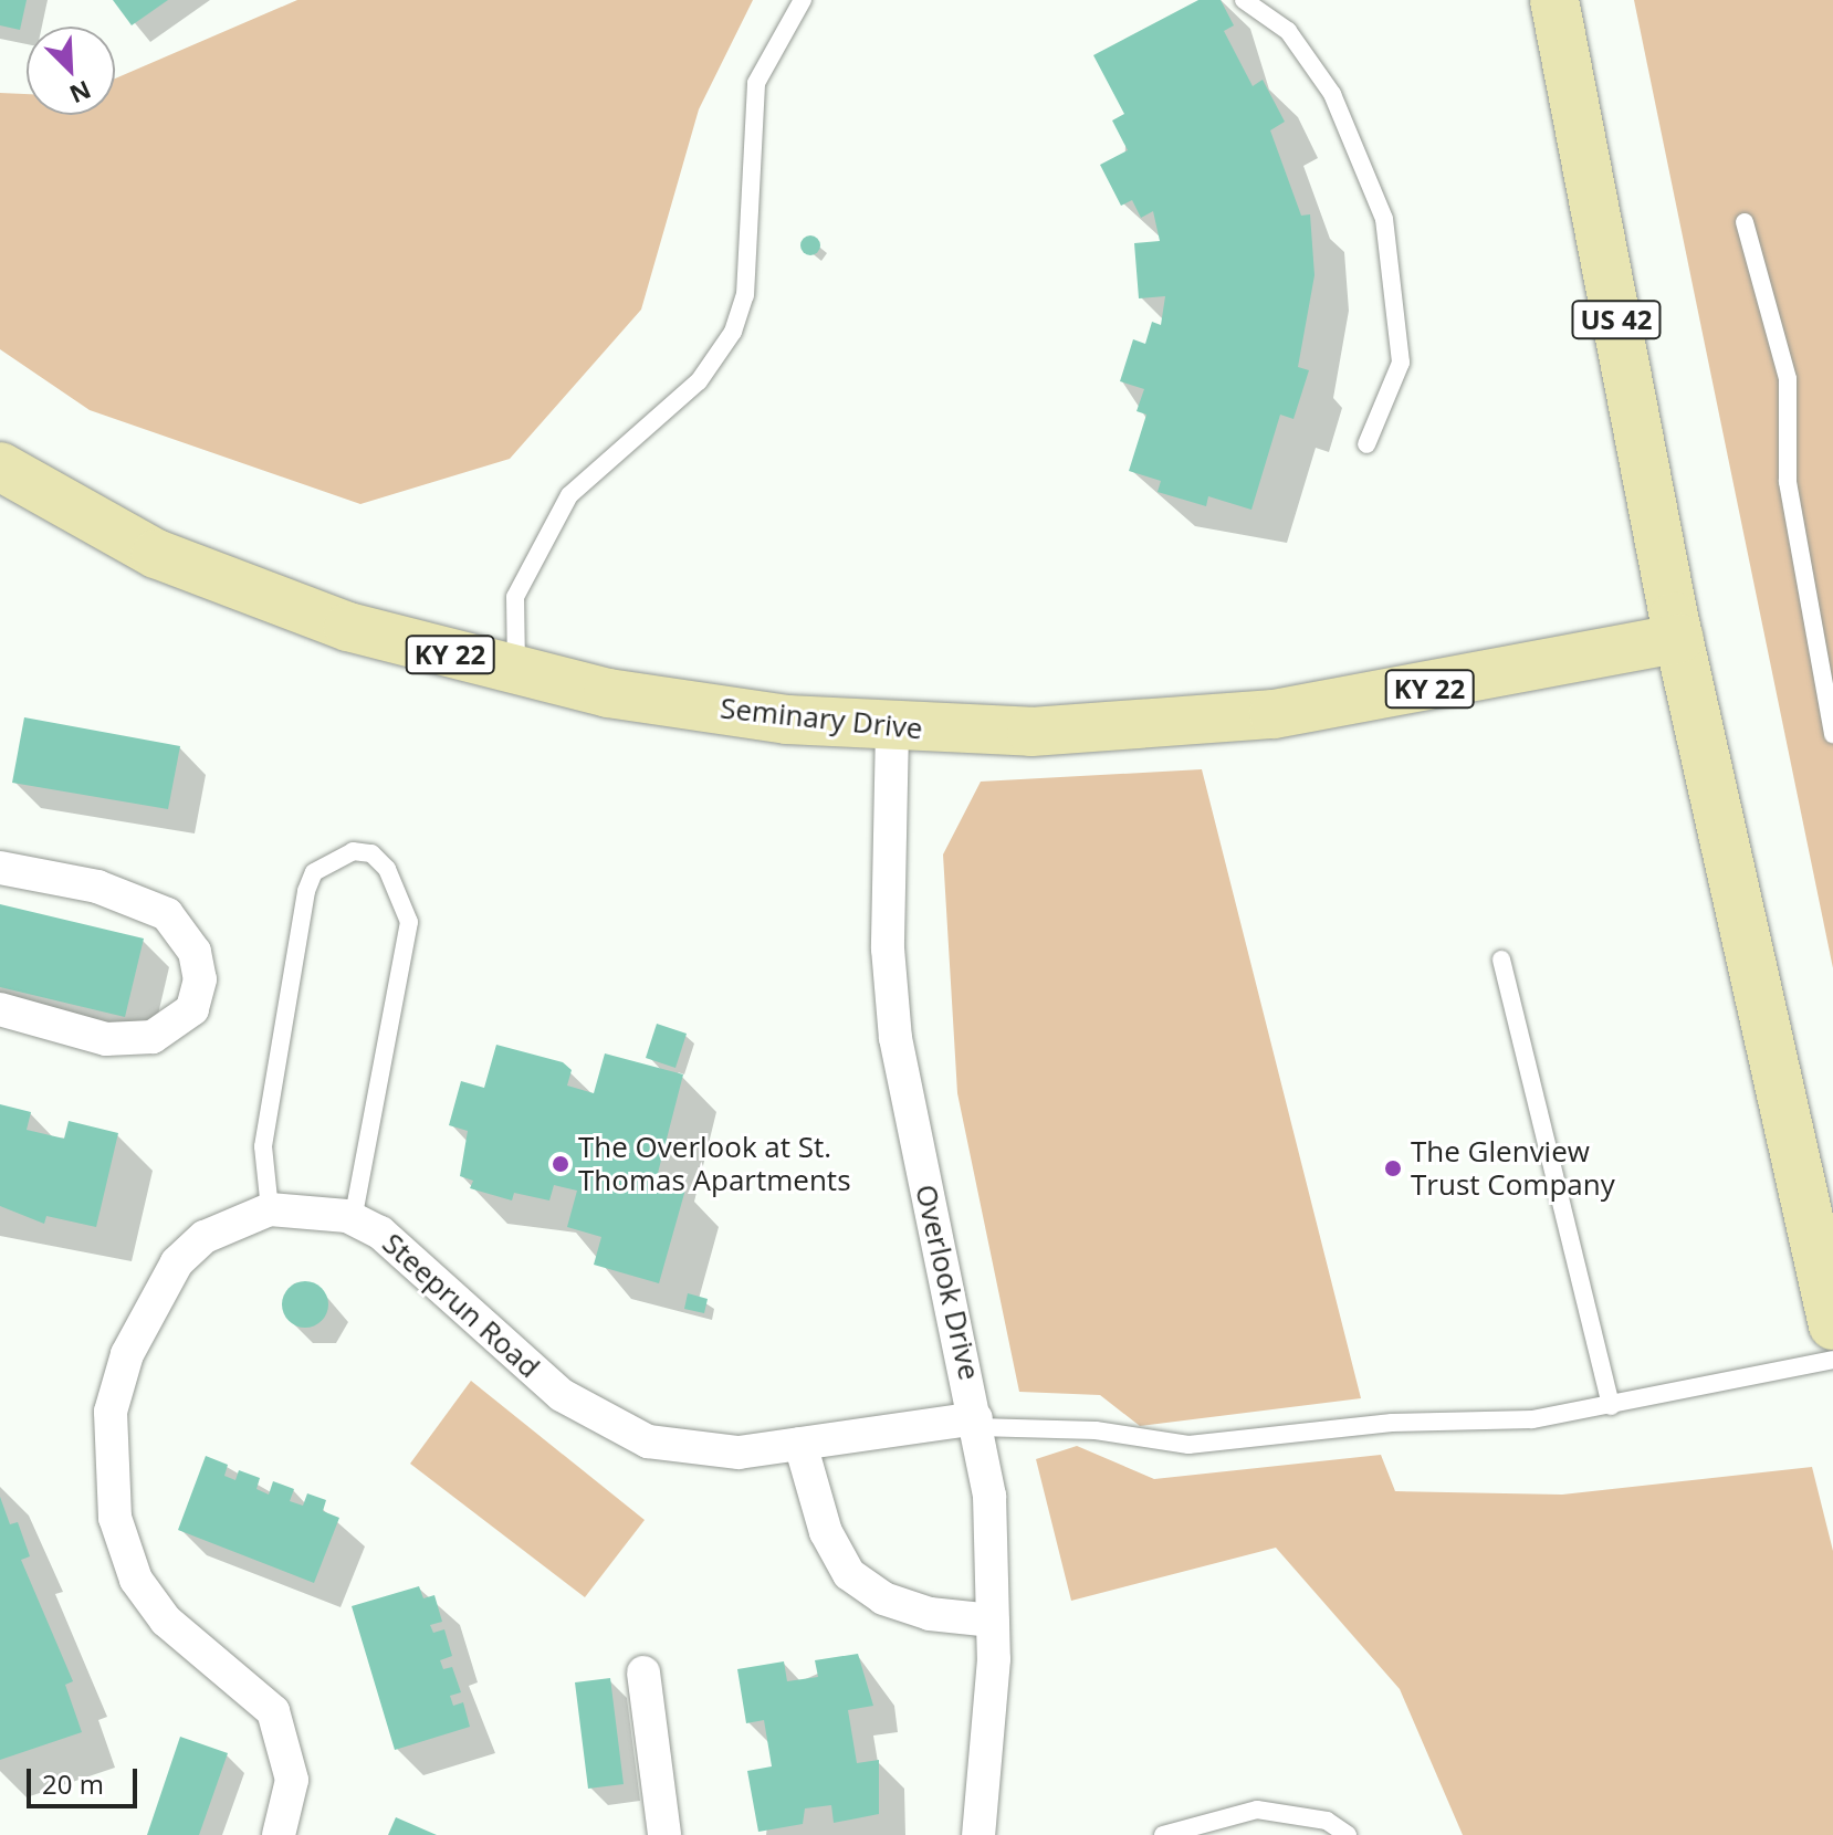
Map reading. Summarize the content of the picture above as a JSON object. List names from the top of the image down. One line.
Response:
{"streets":{"main road":["US 42","KY 22","Seminary Drive"],"street":["Overlook Drive","Steeprun Road"]},"crossings":[["US 42","Seminary Drive"],["Seminary Drive","Overlook Drive"],["Overlook Drive","Steeprun Road"]],"places":["The Overlook at St. Thomas Apartments","The Glenview Trust Company"],"scale_bar":"20 m","north":"bottom right"}
